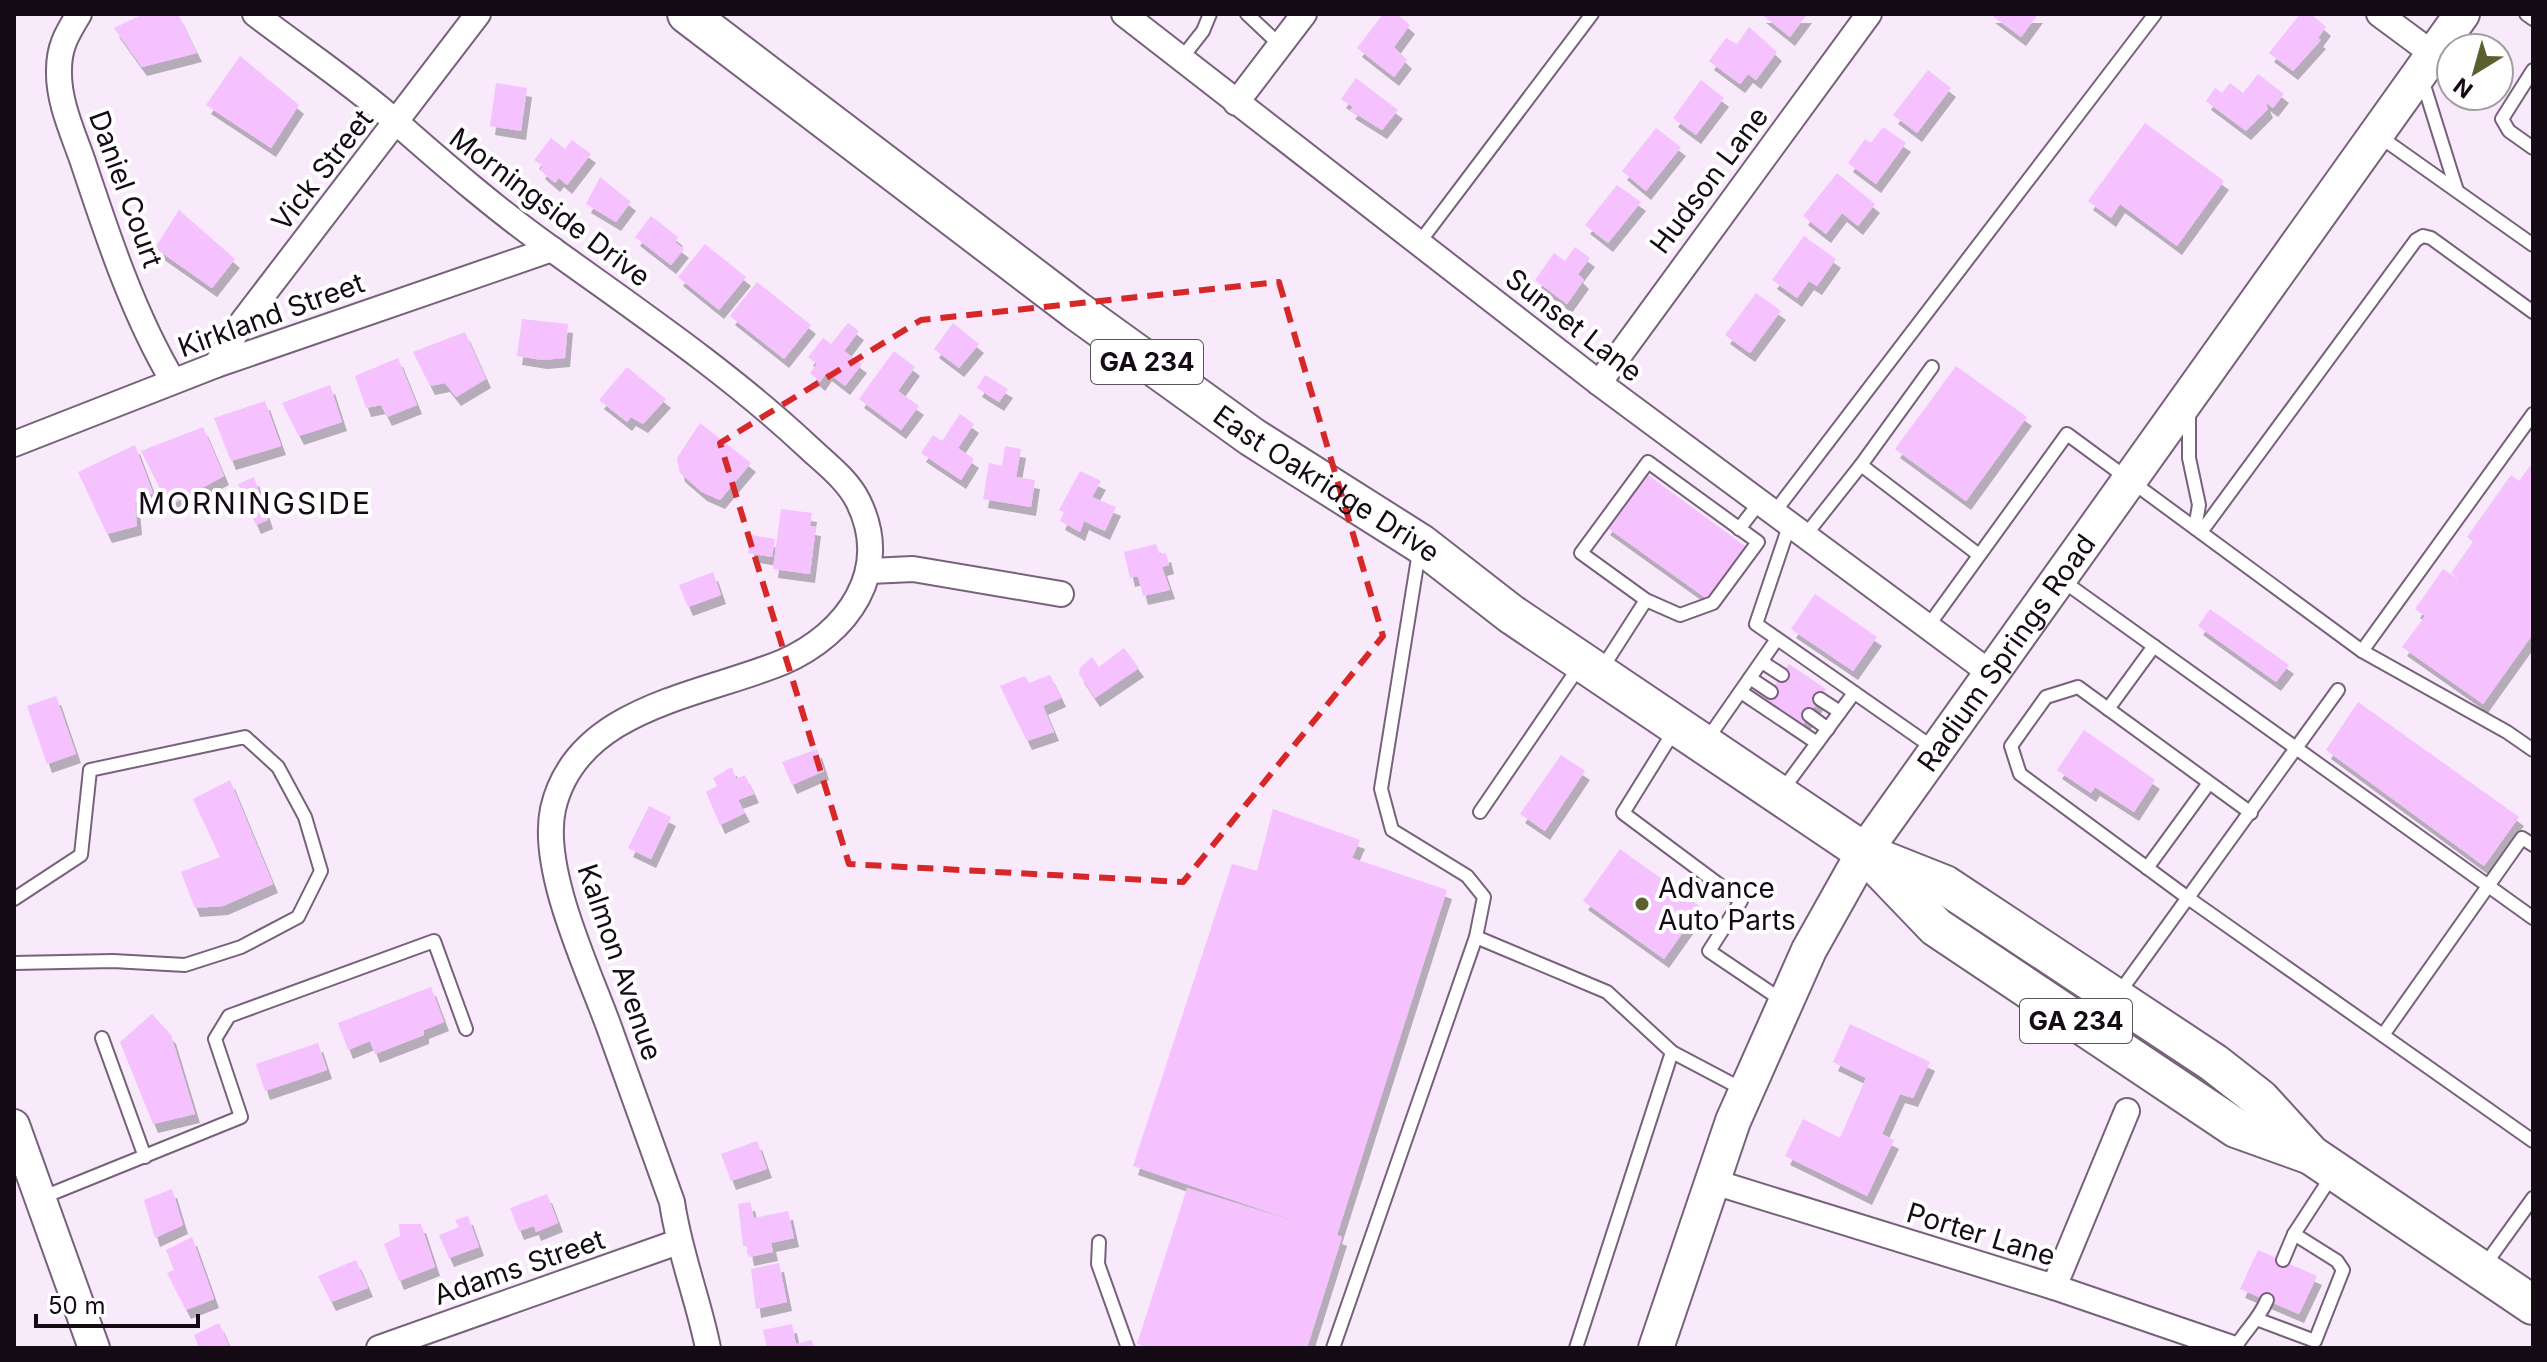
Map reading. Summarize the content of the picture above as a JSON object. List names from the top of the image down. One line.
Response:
{"streets":{"main road":["GA 234","East Oakridge Drive","Radium Springs Road"],"street":["Vick Street","Hudson Lane","Daniel Court","Morningside Drive","Kirkland Street","Sunset Lane","Kalmon Avenue","Porter Lane","Adams Street"]},"crossings":[["Vick Street","Morningside Drive"],["Vick Street","Kirkland Street"],["Hudson Lane","Sunset Lane"],["Daniel Court","Kirkland Street"],["Morningside Drive","Kirkland Street"],["Morningside Drive","Kalmon Avenue"],["Sunset Lane","Radium Springs Road"],["East Oakridge Drive","Radium Springs Road"],["Radium Springs Road","Porter Lane"],["Kalmon Avenue","Adams Street"]],"districts":["MORNINGSIDE"],"places":["Advance Auto Parts"],"scale_bar":"50 m","north":"bottom left"}
